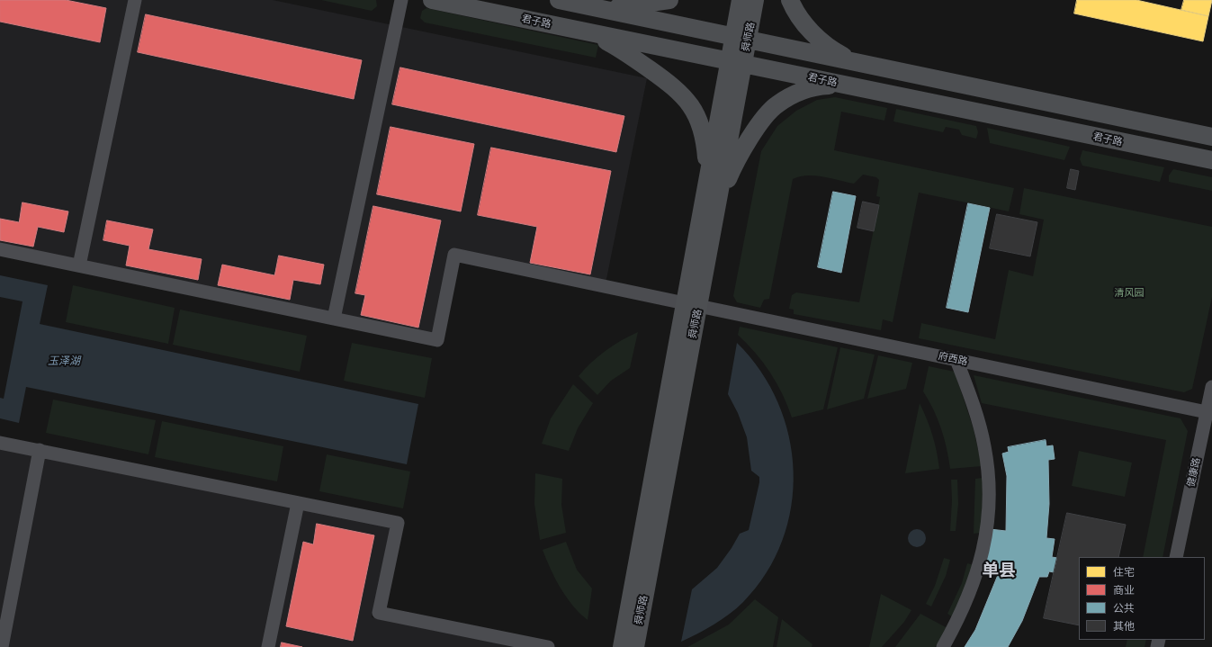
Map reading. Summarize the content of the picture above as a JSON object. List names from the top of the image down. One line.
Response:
{"streets":{"main road":["君子路","舜师路"],"street":["府西路","健康路"]},"crossings":[["君子路","舜师路"],["舜师路","府西路"],["府西路","健康路"]],"districts":["单县"],"water":["玉泽湖"],"parks":["清风园"],"legend":["住宅","商业","公共","其他"]}
